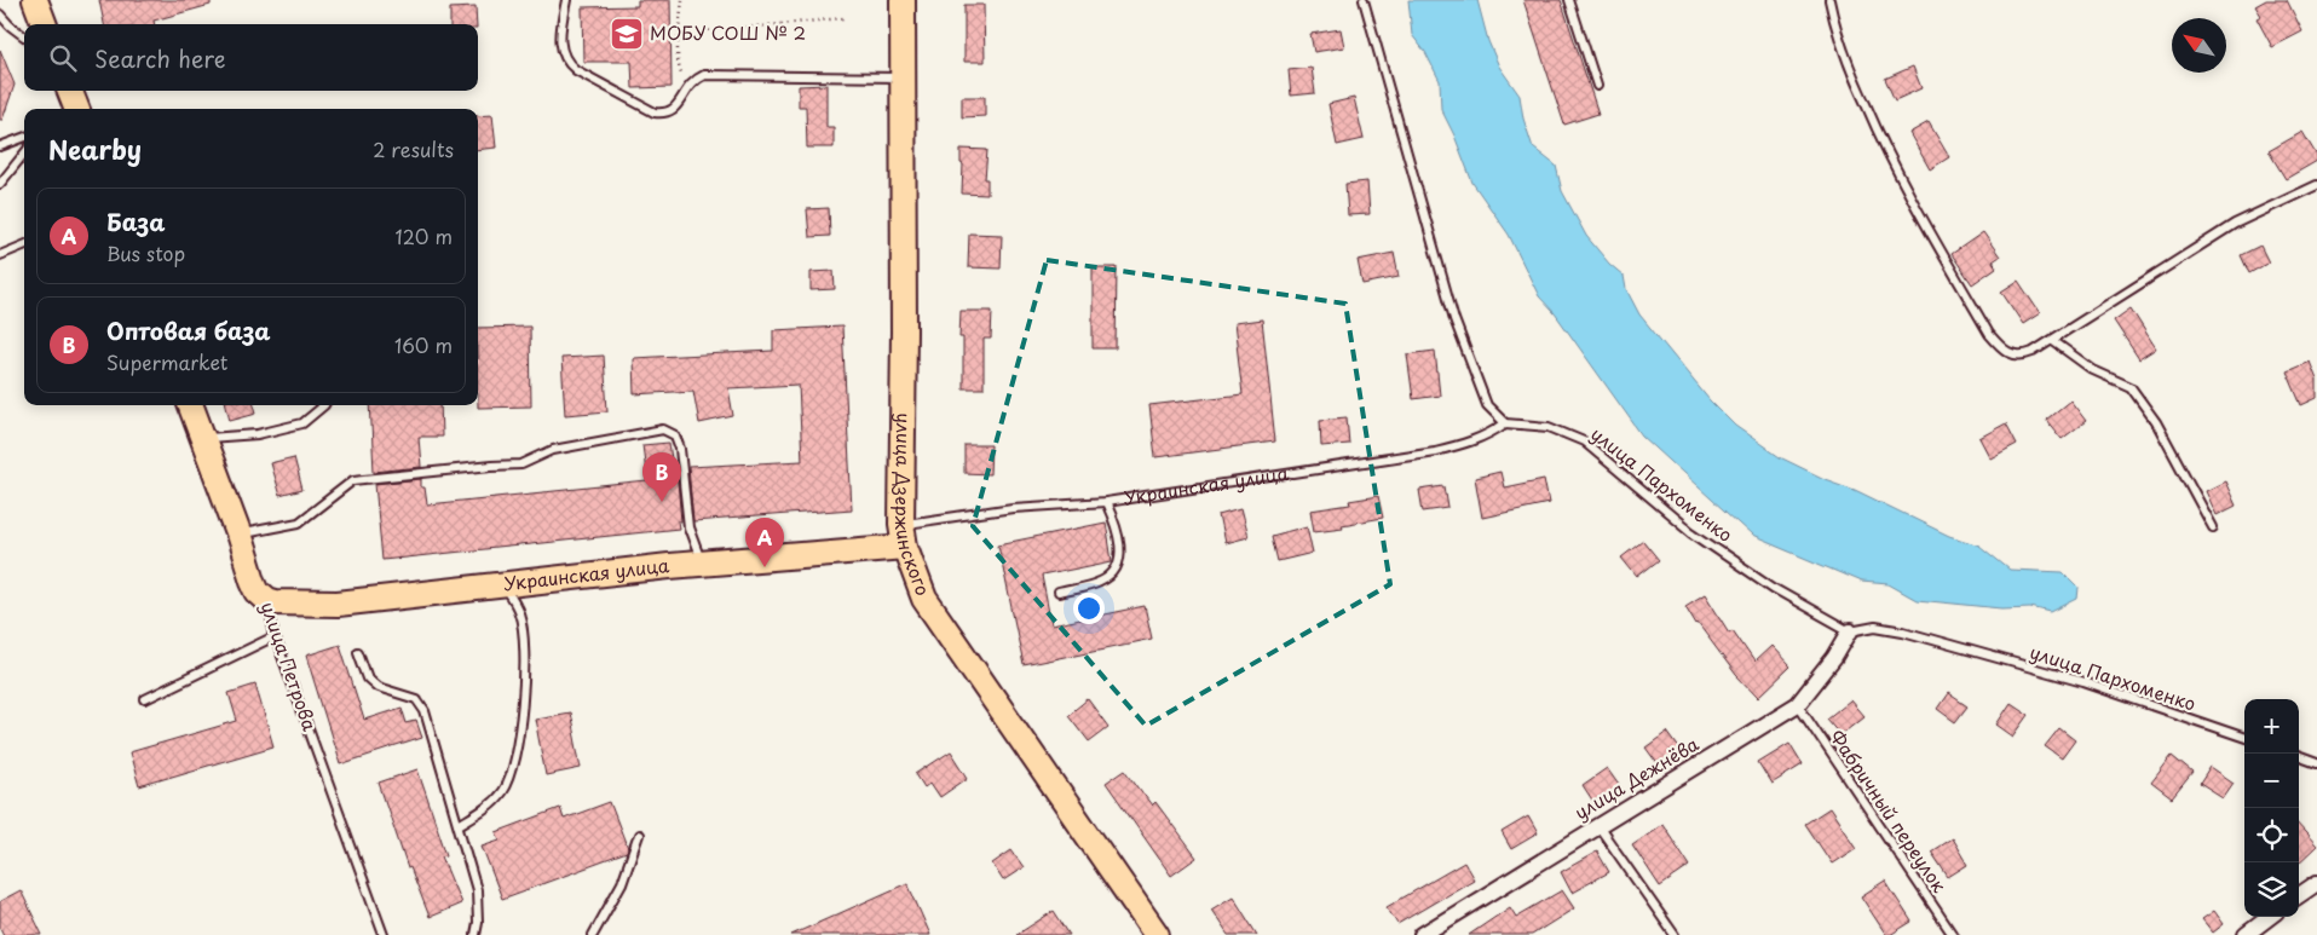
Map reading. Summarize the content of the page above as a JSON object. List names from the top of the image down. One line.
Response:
{"streets":{"main road":["Украинская улица","улица Дзержинского","улица Петрова"],"street":["улица Дежнёва"],"lane":["улица Пархоменко","Фабричный переулок"]},"crossings":[["улица Пархоменко","Украинская улица"],["улица Пархоменко","улица Дежнёва"],["Украинская улица","улица Дзержинского"],["Украинская улица","улица Петрова"],["улица Дежнёва","Фабричный переулок"]],"places":{"school or university":["МОБУ СОШ № 2"]},"north":"top left","page":{"search":"Search here","heading":["Nearby","2 results"],"list":[{"mark":"A","name":"База","note":"Bus stop","value":"120 m"},{"mark":"B","name":"Оптовая база","note":"Supermarket","value":"160 m"}],"pins":["B","A"],"map_buttons":["+","−"]}}
